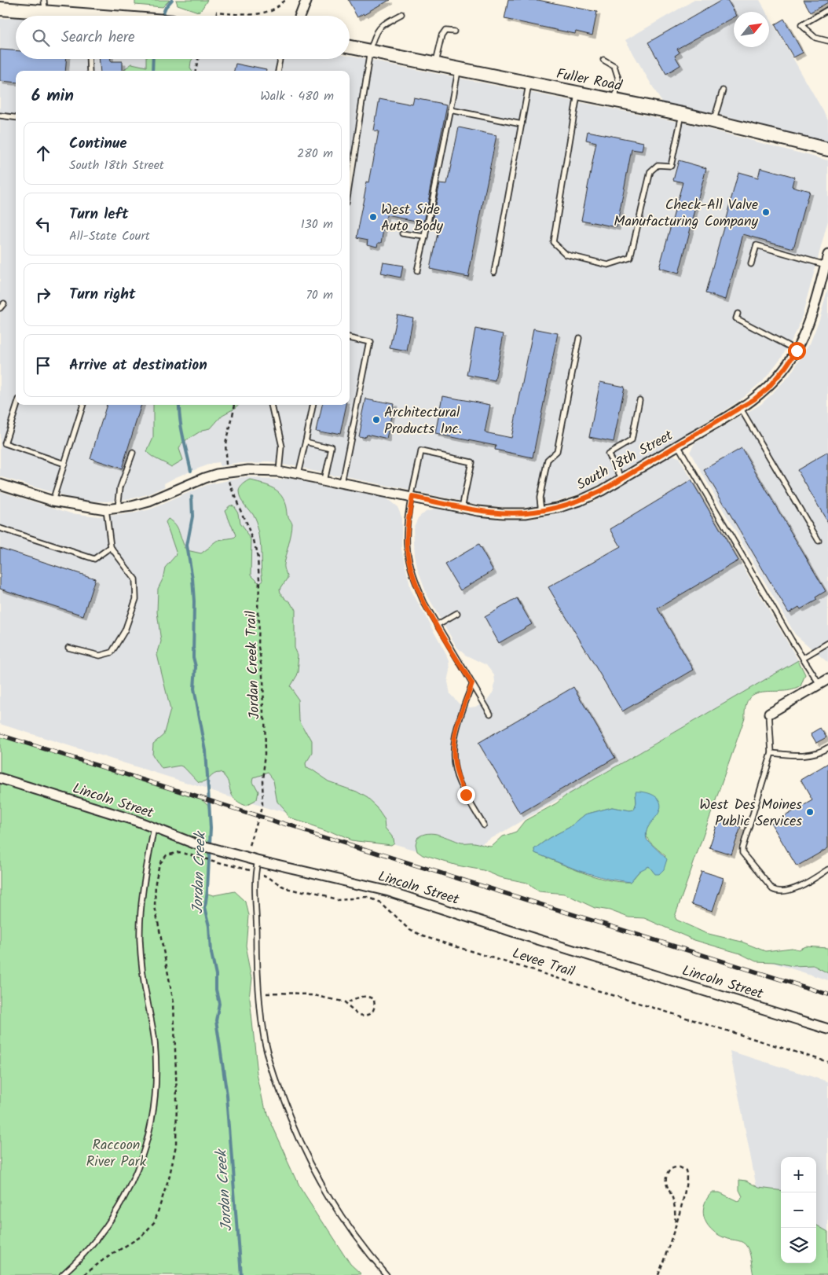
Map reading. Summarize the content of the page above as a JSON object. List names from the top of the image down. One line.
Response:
{"streets":{"street":["Fuller Road","South 18th Street","Lincoln Street"],"path":["Jordan Creek Trail","Levee Trail"]},"water":["Jordan Creek"],"parks":["Raccoon River Park"],"places":["Check-All Valve Manufacturing Company","West Side Auto Body","Architectural Products Inc.","West Des Moines Public Services"],"north":"top right","page":{"search":"Search here","heading":["6 min","Walk · 480 m"],"list":[["Continue","South 18th Street","280 m"],["Turn left","All-State Court","130 m"],["Turn right","70 m"],"Arrive at destination"],"map_buttons":["+","−"]}}
